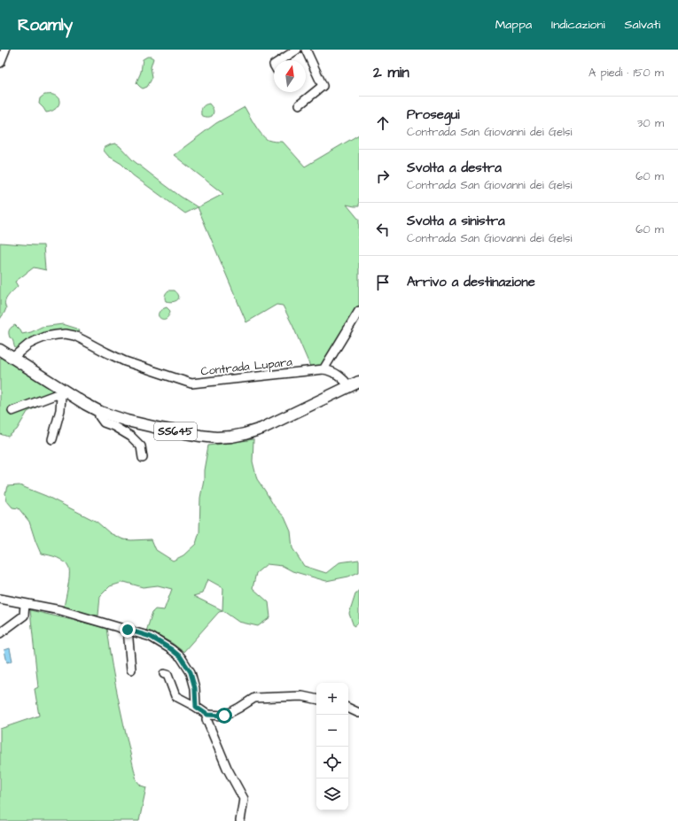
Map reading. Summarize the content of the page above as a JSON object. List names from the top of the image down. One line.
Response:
{"streets":{"main road":["SS645"],"street":["Contrada Lupara"]},"crossings":[["Contrada Lupara","SS645"]],"north":"top","page":{"header":"Roamly","nav":["Mappa","Indicazioni","Salvati"],"heading":["2 min","A piedi · 150 m"],"list":[["Prosegui","Contrada San Giovanni dei Gelsi","30 m"],["Svolta a destra","Contrada San Giovanni dei Gelsi","60 m"],["Svolta a sinistra","Contrada San Giovanni dei Gelsi","60 m"],"Arrivo a destinazione"],"map_buttons":["+","−"]}}
